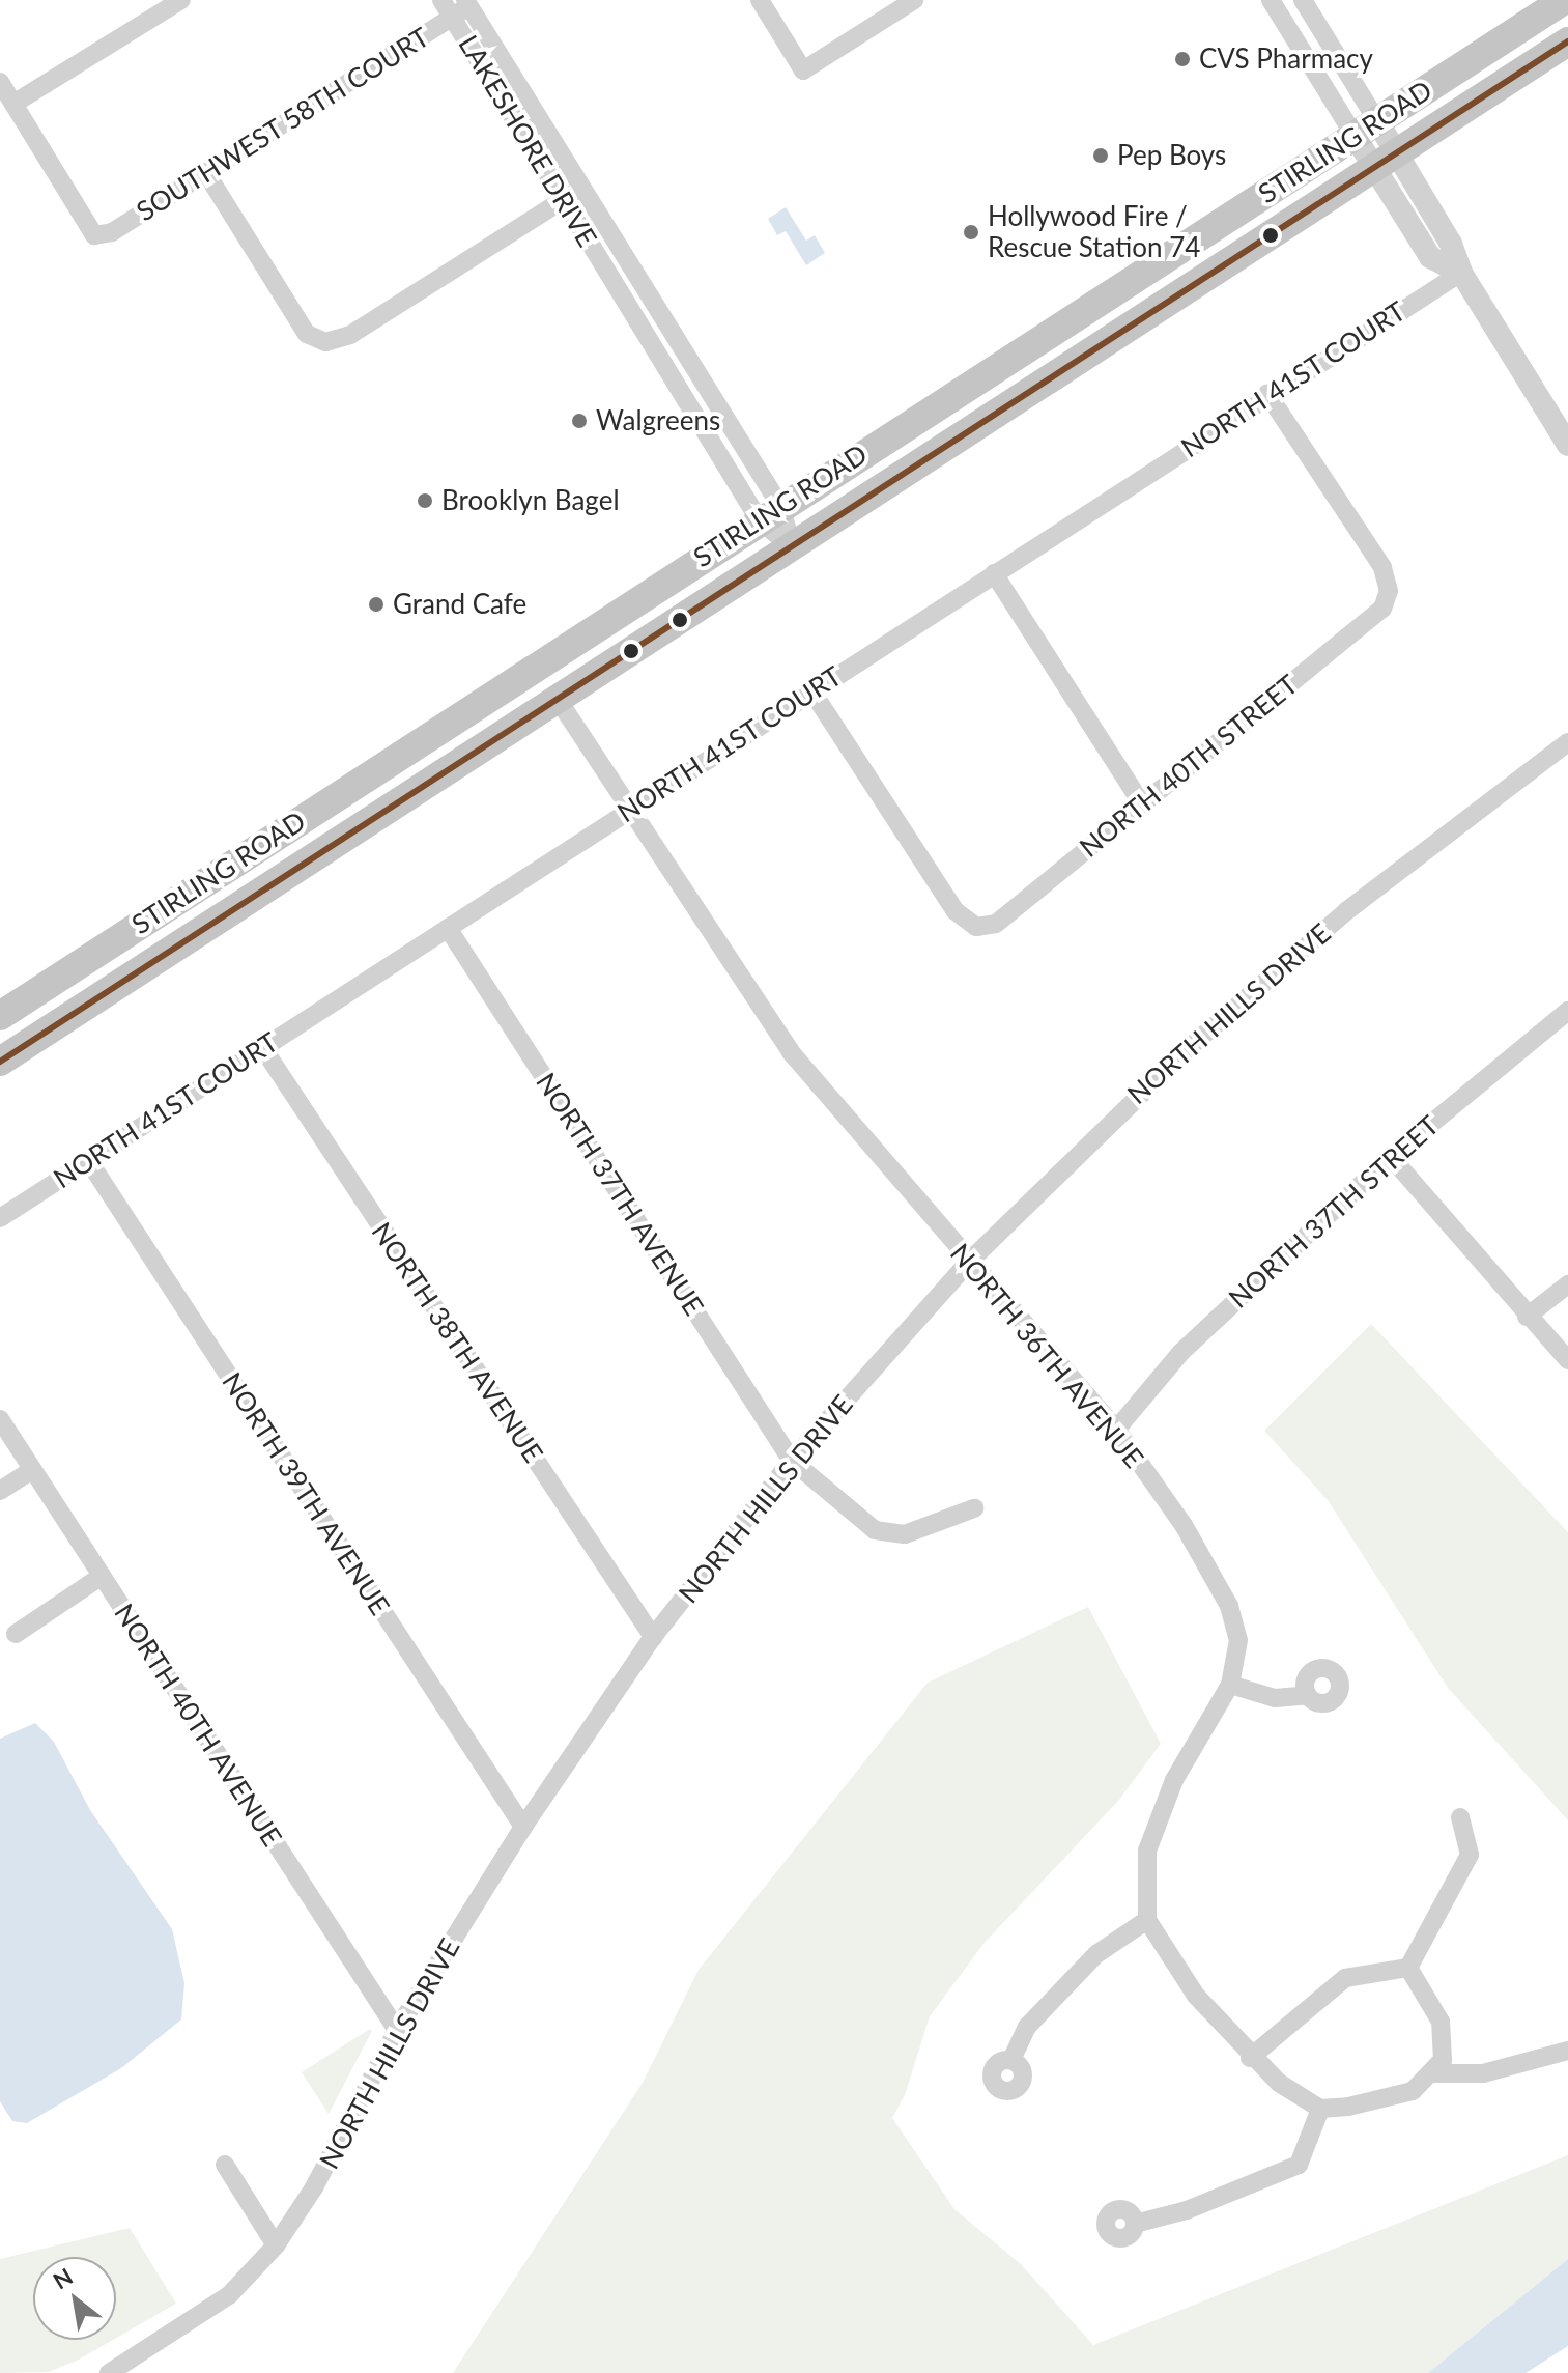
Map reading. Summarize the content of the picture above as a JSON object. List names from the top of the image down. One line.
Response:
{"streets":{"main road":["STIRLING ROAD"],"street":["SOUTHWEST 58TH COURT","LAKESHORE DRIVE","NORTH 41ST COURT","NORTH 40TH STREET","NORTH HILLS DRIVE","NORTH 37TH AVENUE","NORTH 37TH STREET","NORTH 38TH AVENUE","NORTH 36TH AVENUE","NORTH 39TH AVENUE","NORTH 40TH AVENUE"]},"crossings":[["SOUTHWEST 58TH COURT","LAKESHORE DRIVE"],["LAKESHORE DRIVE","STIRLING ROAD"],["STIRLING ROAD","NORTH 36TH AVENUE"],["NORTH 41ST COURT","NORTH 40TH STREET"],["NORTH 41ST COURT","NORTH 37TH AVENUE"],["NORTH 41ST COURT","NORTH 38TH AVENUE"],["NORTH 41ST COURT","NORTH 36TH AVENUE"],["NORTH 41ST COURT","NORTH 39TH AVENUE"],["NORTH HILLS DRIVE","NORTH 37TH AVENUE"],["NORTH HILLS DRIVE","NORTH 38TH AVENUE"],["NORTH HILLS DRIVE","NORTH 36TH AVENUE"],["NORTH HILLS DRIVE","NORTH 39TH AVENUE"],["NORTH HILLS DRIVE","NORTH 40TH AVENUE"],["NORTH 37TH STREET","NORTH 36TH AVENUE"]],"places":["CVS Pharmacy","Pep Boys","Hollywood Fire / Rescue Station 74","Walgreens","Brooklyn Bagel","Grand Cafe"],"north":"top left"}
